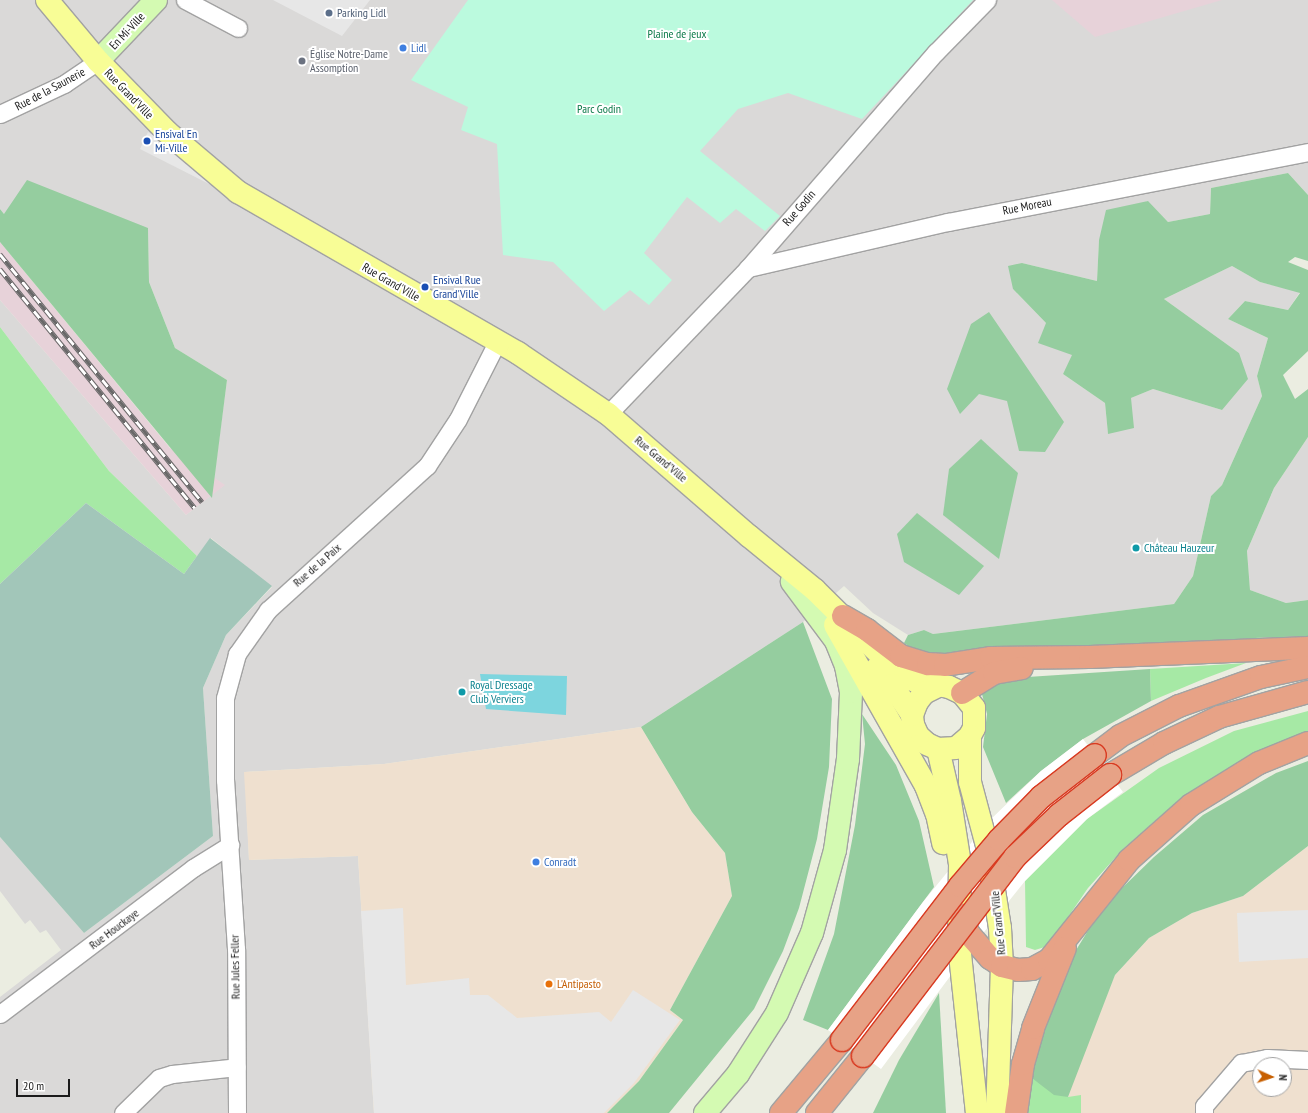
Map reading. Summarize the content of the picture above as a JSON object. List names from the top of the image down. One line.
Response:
{"streets":{"main road":["En Mi-Ville","Rue Grand'Ville"],"street":["Rue de la Saunerie","Rue Moreau","Rue Godin","Rue de la Paix","Rue Houckaye","Rue Jules Feller"]},"crossings":[["En Mi-Ville","Rue de la Saunerie"],["En Mi-Ville","Rue Grand'Ville"],["Rue de la Saunerie","Rue Grand'Ville"],["Rue Grand'Ville","Rue Godin"],["Rue Grand'Ville","Rue de la Paix"],["Rue Moreau","Rue Godin"],["Rue de la Paix","Rue Jules Feller"],["Rue Houckaye","Rue Jules Feller"]],"parks":["Plaine de jeux","Parc Godin"],"places":["Parking Lidl","Lidl","Église Notre-Dame Assomption","Ensival En Mi-Ville","Ensival Rue Grand'Ville","Château Hauzeur","Royal Dressage Club Verviers","Conradt","L'Antipasto"],"scale_bar":"20 m","north":"right"}
